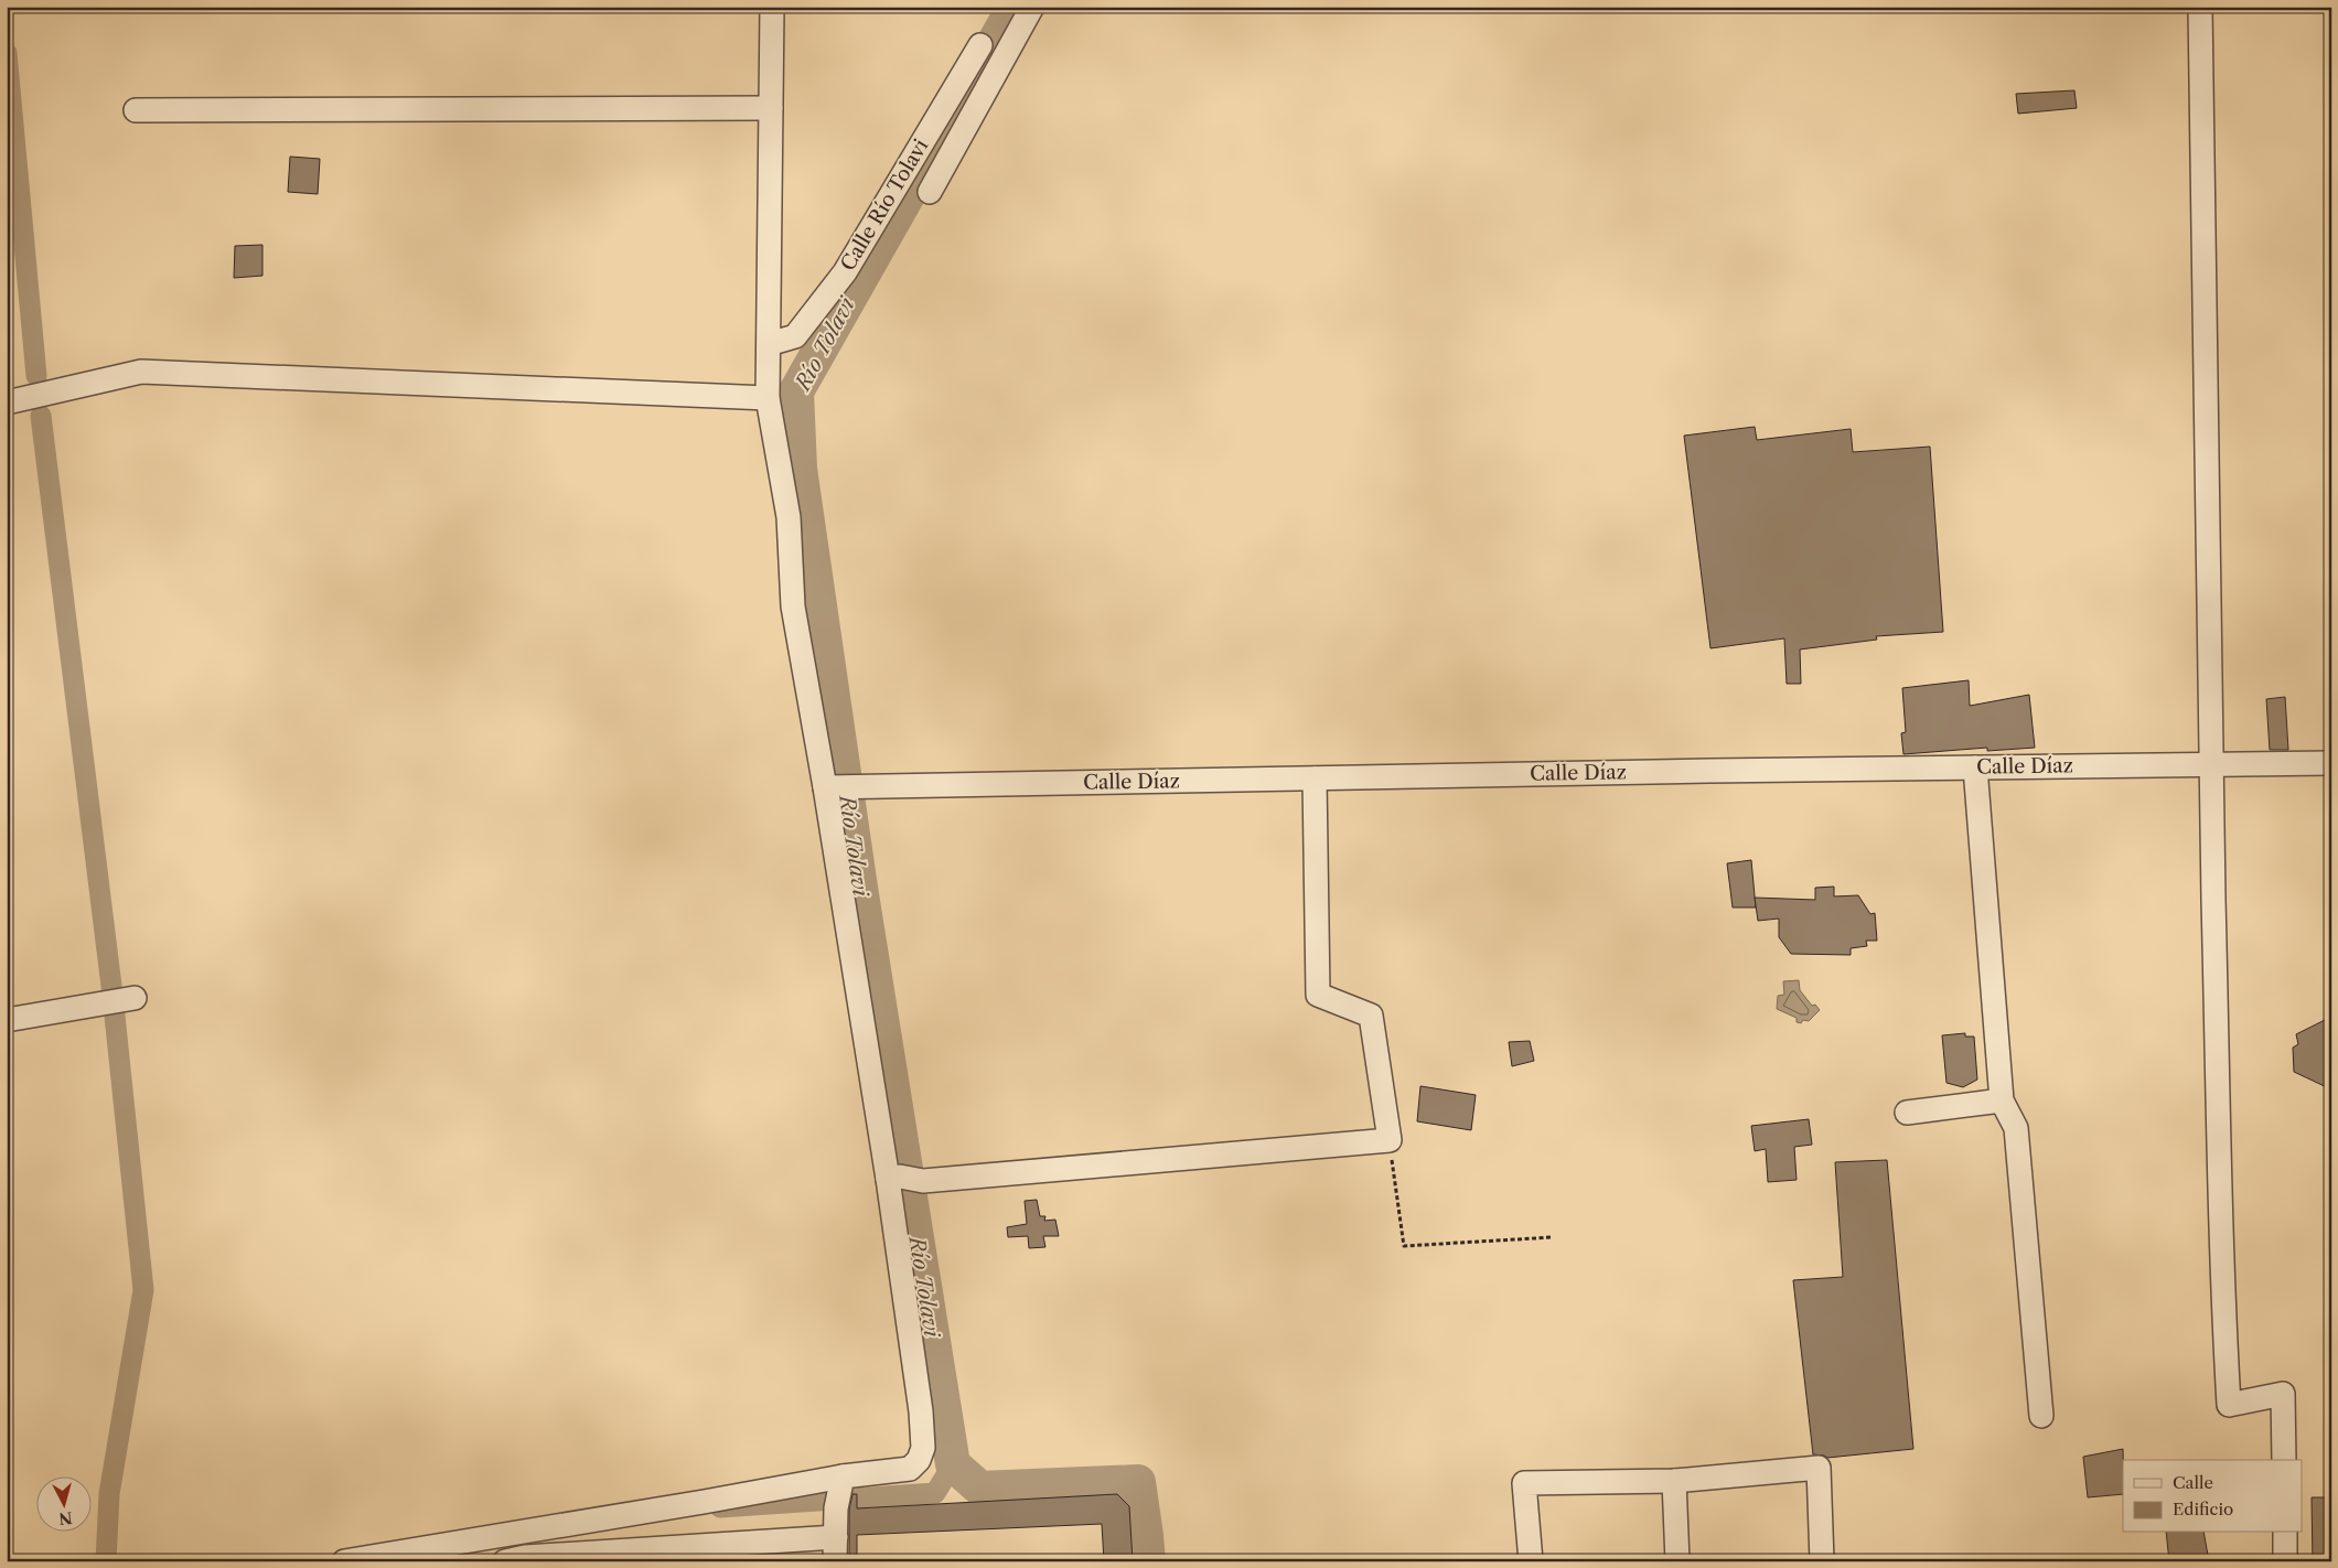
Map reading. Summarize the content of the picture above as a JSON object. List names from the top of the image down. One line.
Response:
{"streets":{"street":["Calle Río Tolavi","Calle Díaz"]},"water":["Río Tolavi"],"legend":["Calle","Edificio"],"north":"bottom"}
